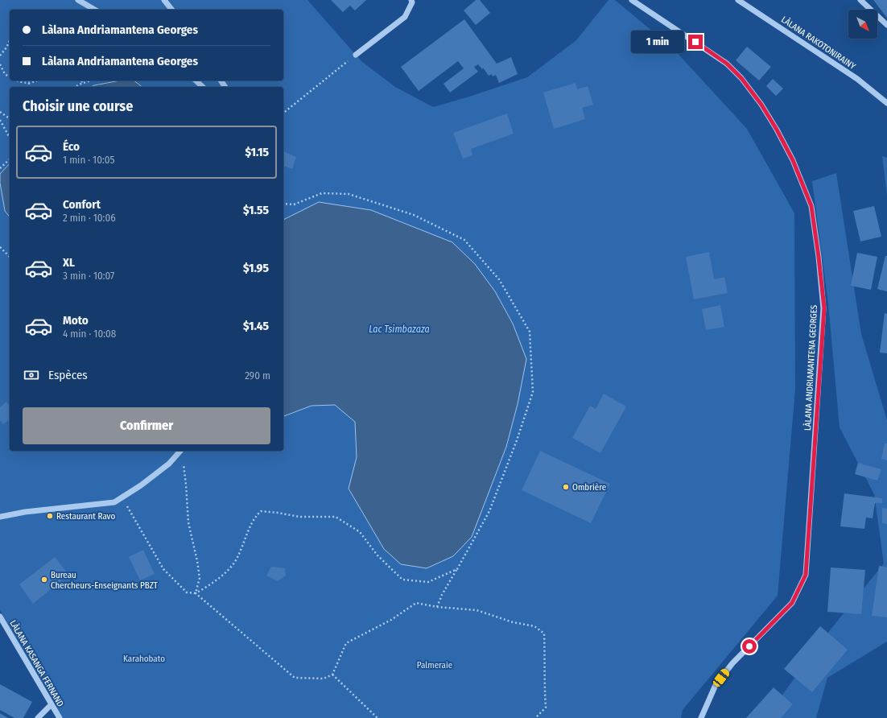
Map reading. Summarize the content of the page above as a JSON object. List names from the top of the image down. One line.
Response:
{"streets":{"street":["LÀLANA RAKOTONIRAINY","LÀLANA ANDRIAMANTENA GEORGES","LÀLANA KASANGA FERNAND"]},"water":["Lac Tsimbazaza"],"parks":["Karahobato","Palmeraie"],"places":["Ombrière","Restaurant Ravo","Bureau Chercheurs-Enseignants PBZT"],"north":"bottom right","page":{"banner":["Làlana Andriamantena Georges","Làlana Andriamantena Georges"],"bubble":"1 min","heading":"Choisir une course","list":[{"name":"Éco","note":"1 min · 10:05","value":"$1.15"},{"name":"Confort","note":"2 min · 10:06","value":"$1.55"},{"name":"XL","note":"3 min · 10:07","value":"$1.95"},{"name":"Moto","note":"4 min · 10:08","value":"$1.45"}],"pay":["Espèces","290 m"],"buttons":"Confirmer"}}
